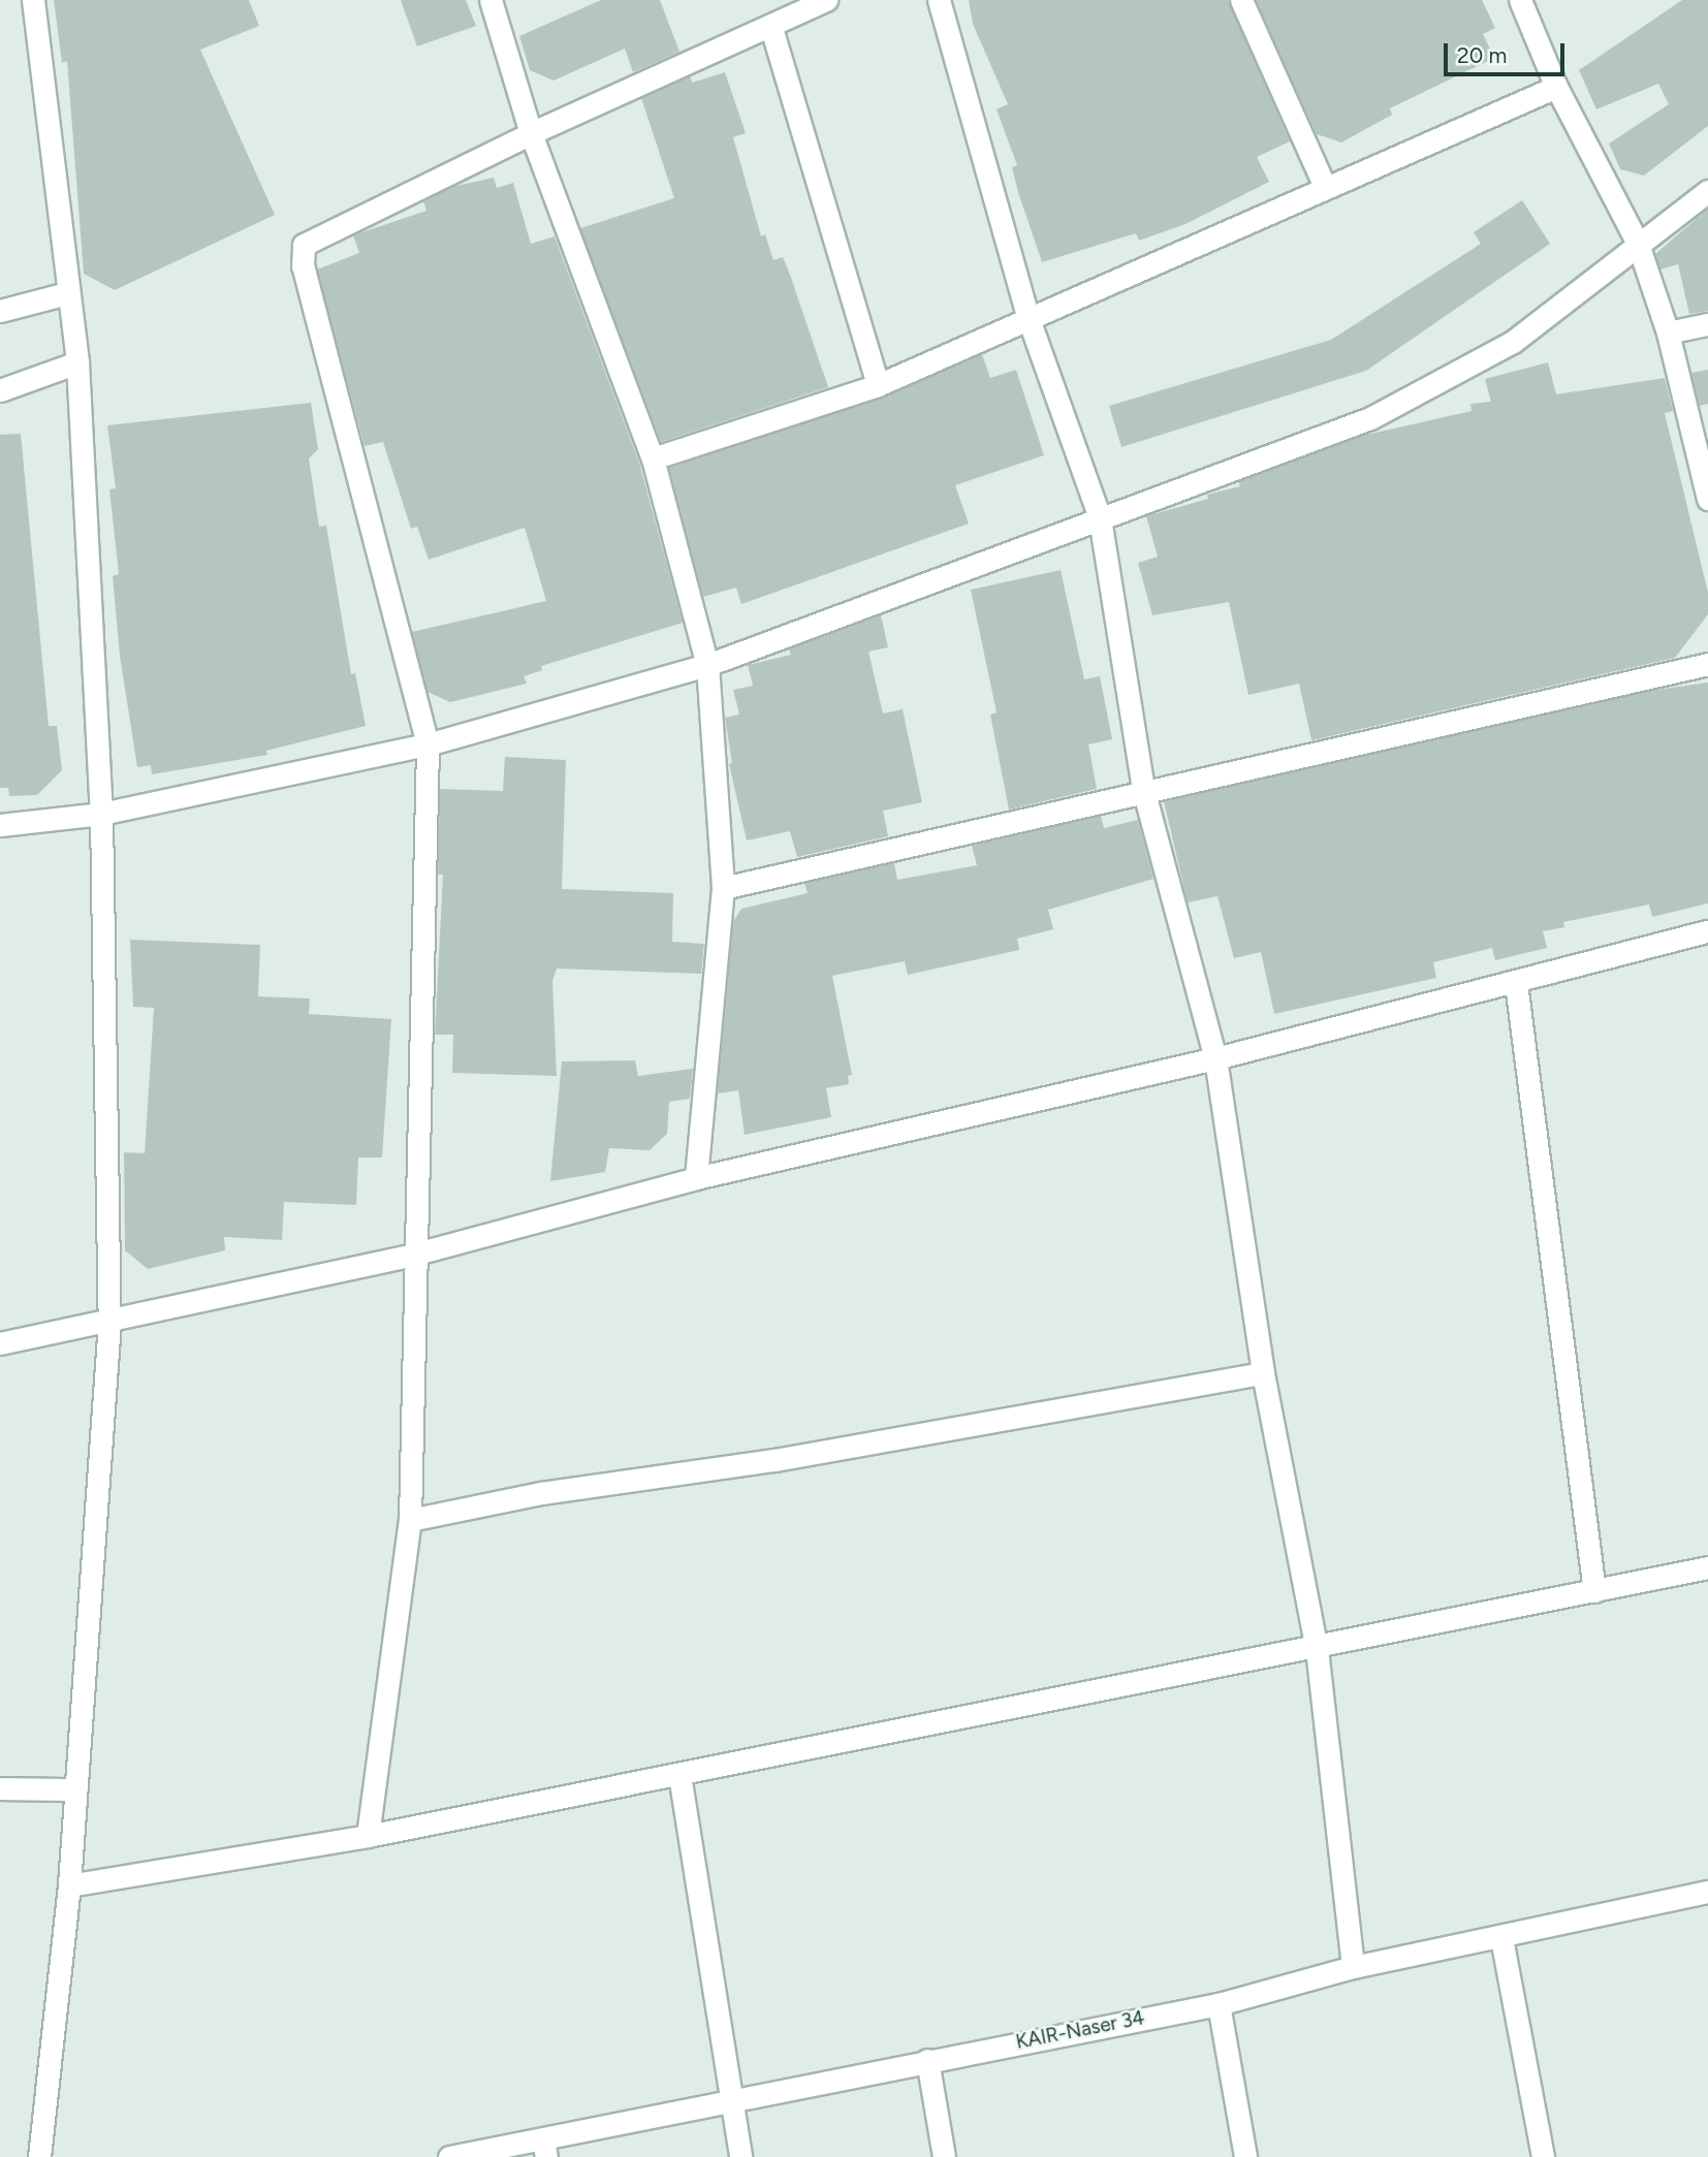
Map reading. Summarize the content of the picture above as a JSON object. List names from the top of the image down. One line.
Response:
{"streets":{"street":["KAIR-Naser 34"]},"scale_bar":"20 m"}
